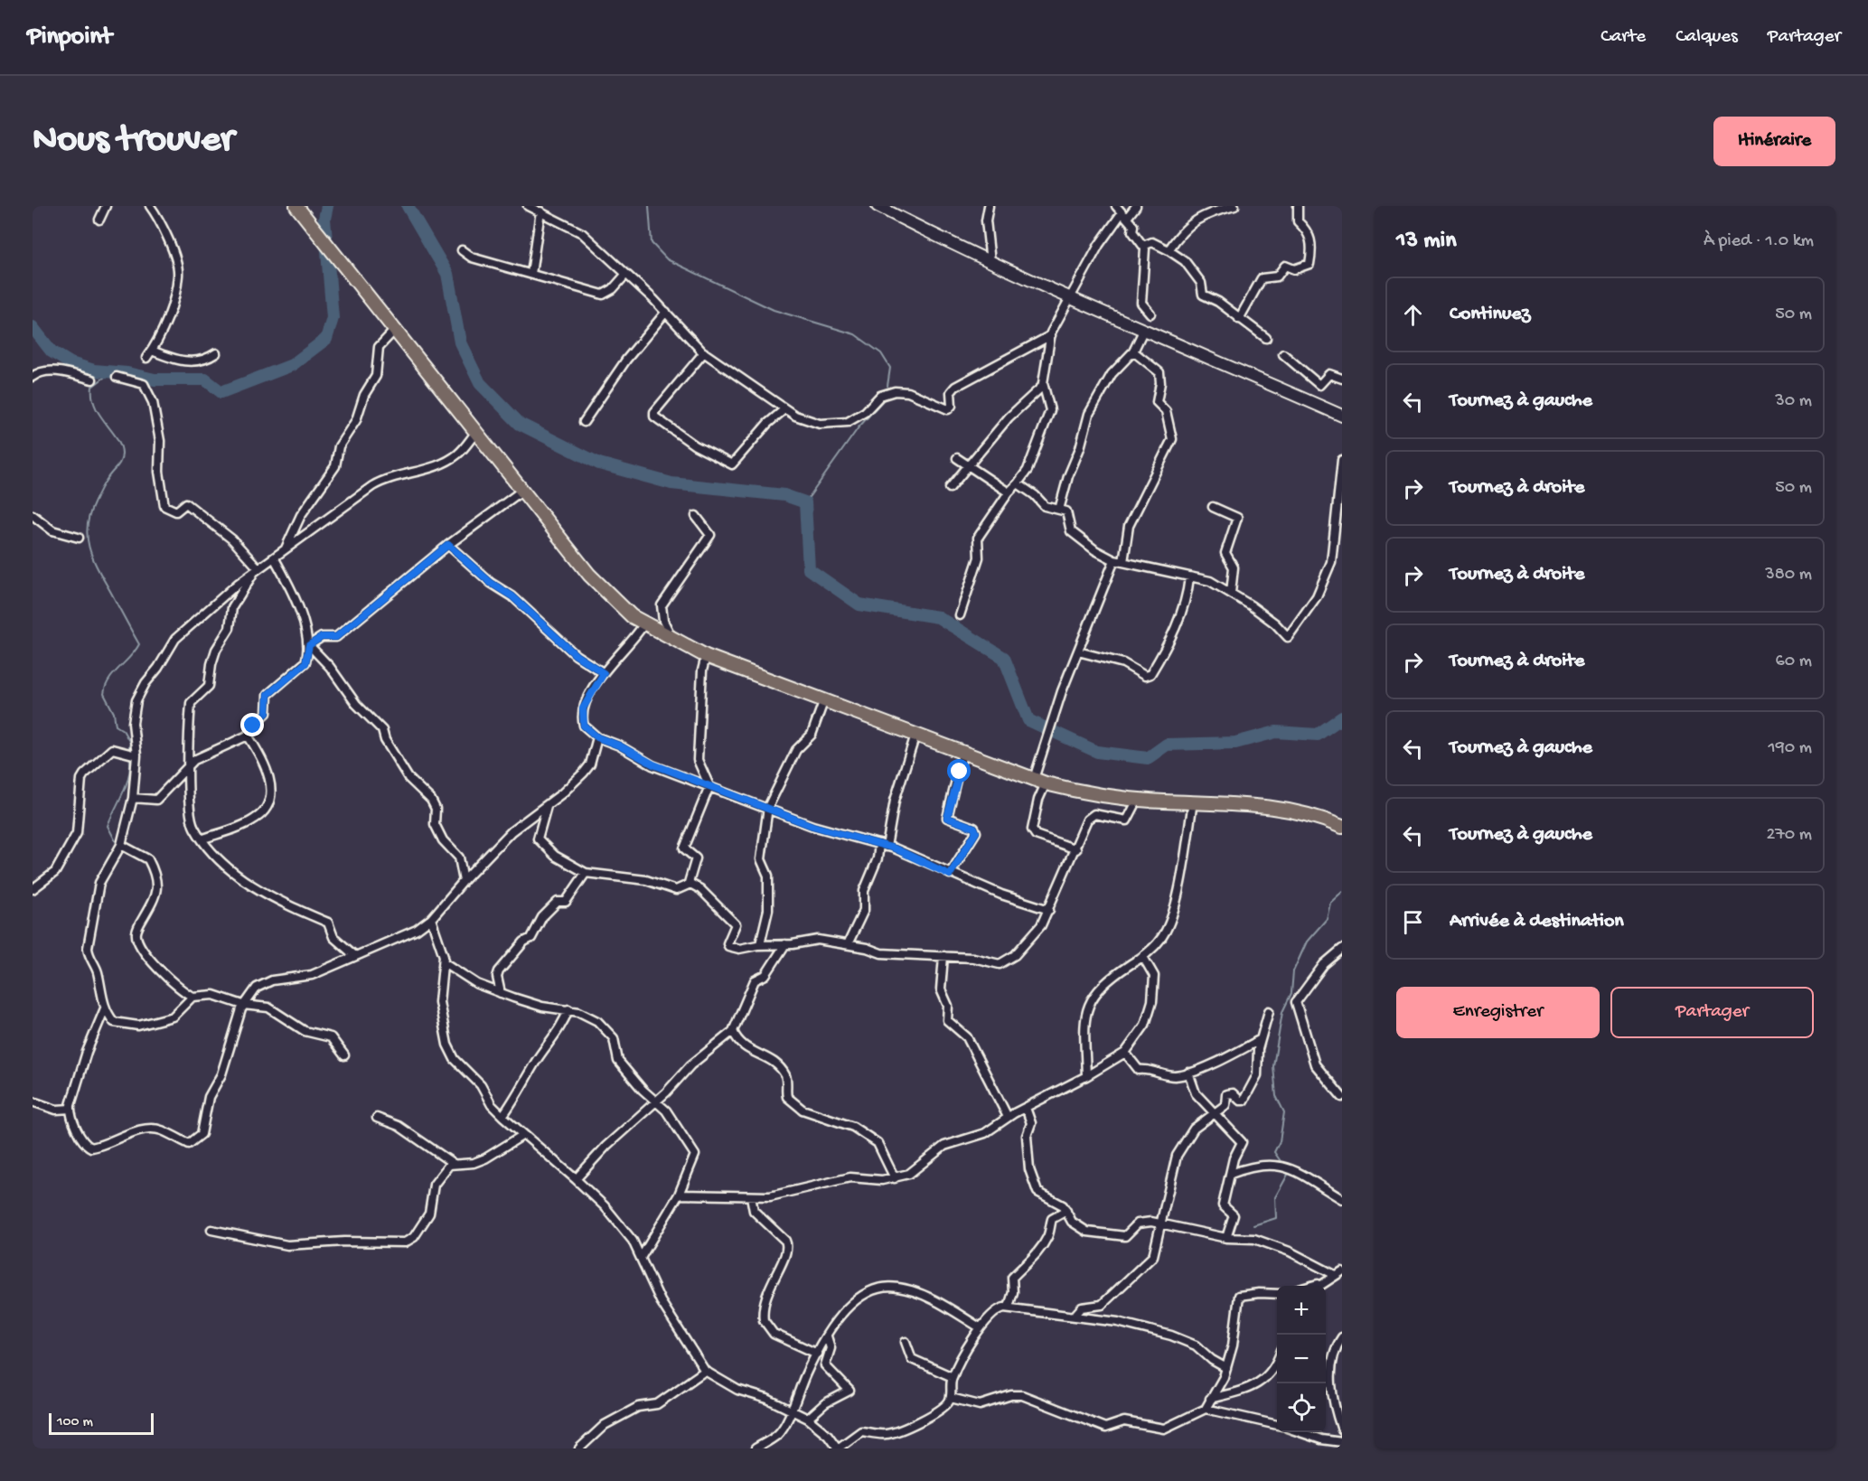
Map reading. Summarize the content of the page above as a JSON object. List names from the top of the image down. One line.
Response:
{"scale_bar":"100 m","page":{"header":"Pinpoint","nav":["Carte","Calques","Partager"],"buttons":["Itinéraire",["Enregistrer","Partager"]],"title":"Nous trouver","heading":["13 min","À pied · 1.0 km"],"list":[["Continuez","50 m"],["Tournez à gauche","30 m"],["Tournez à droite","50 m"],["Tournez à droite","380 m"],["Tournez à droite","60 m"],["Tournez à gauche","190 m"],["Tournez à gauche","270 m"],"Arrivée à destination"],"map_buttons":["+","−"],"scale":"100 m"}}
